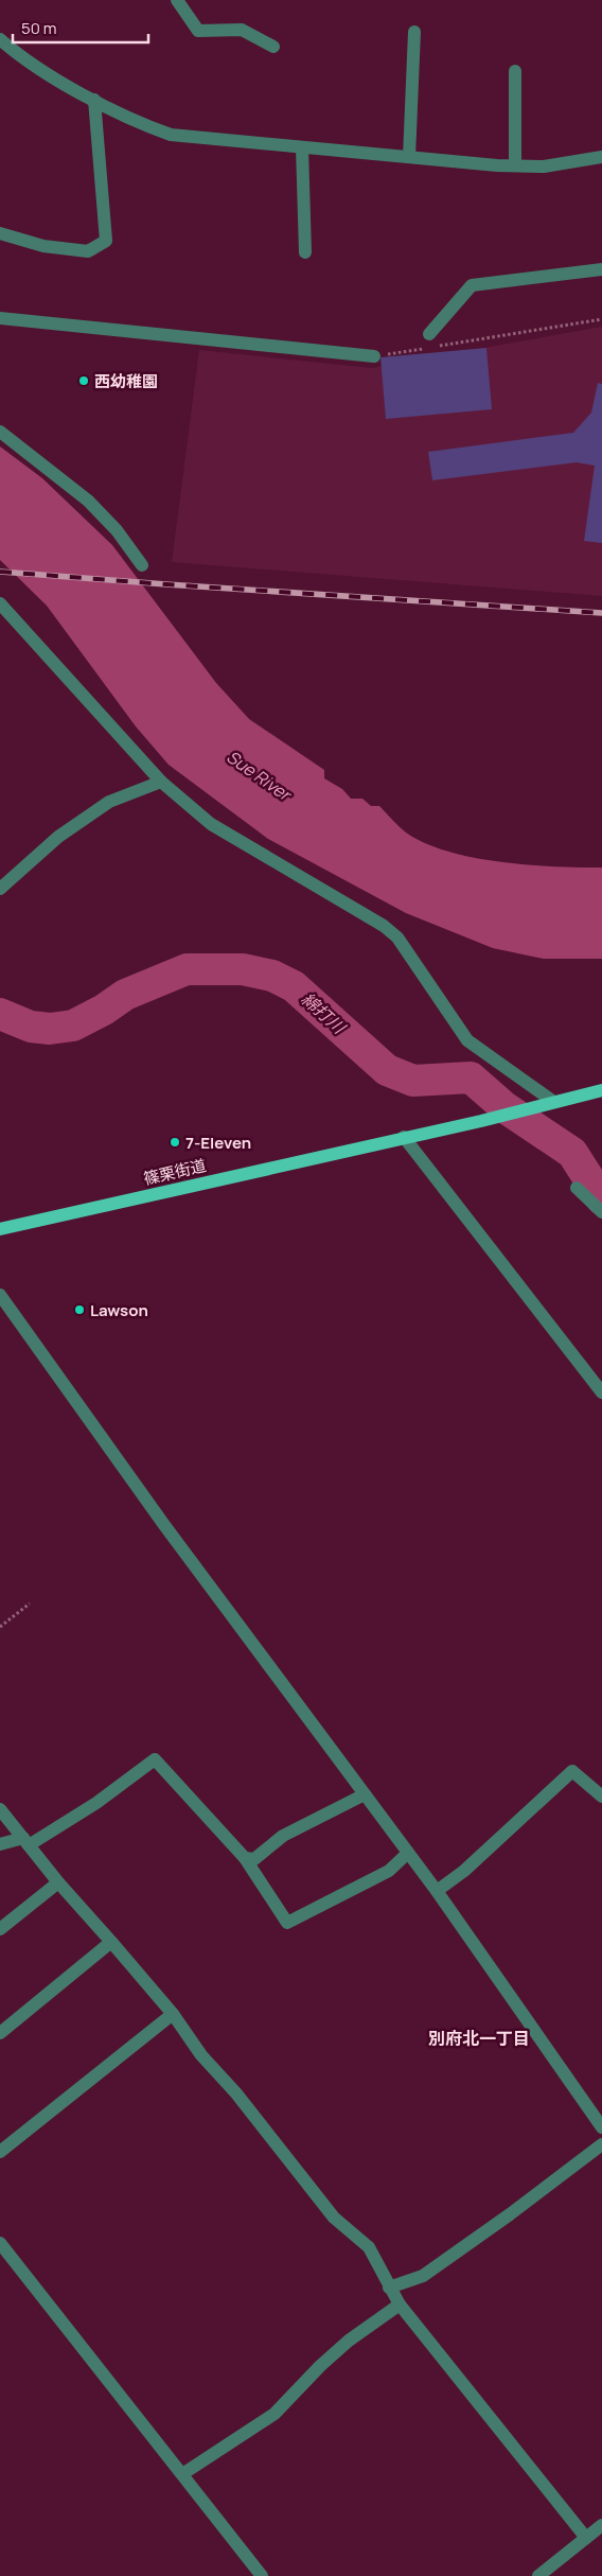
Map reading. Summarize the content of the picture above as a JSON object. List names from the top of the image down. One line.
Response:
{"streets":{"main road":["篠栗街道"]},"districts":["別府北一丁目"],"water":["Sue River","綿打川"],"places":["西幼稚園","7-Eleven","Lawson"],"scale_bar":"50 m"}
